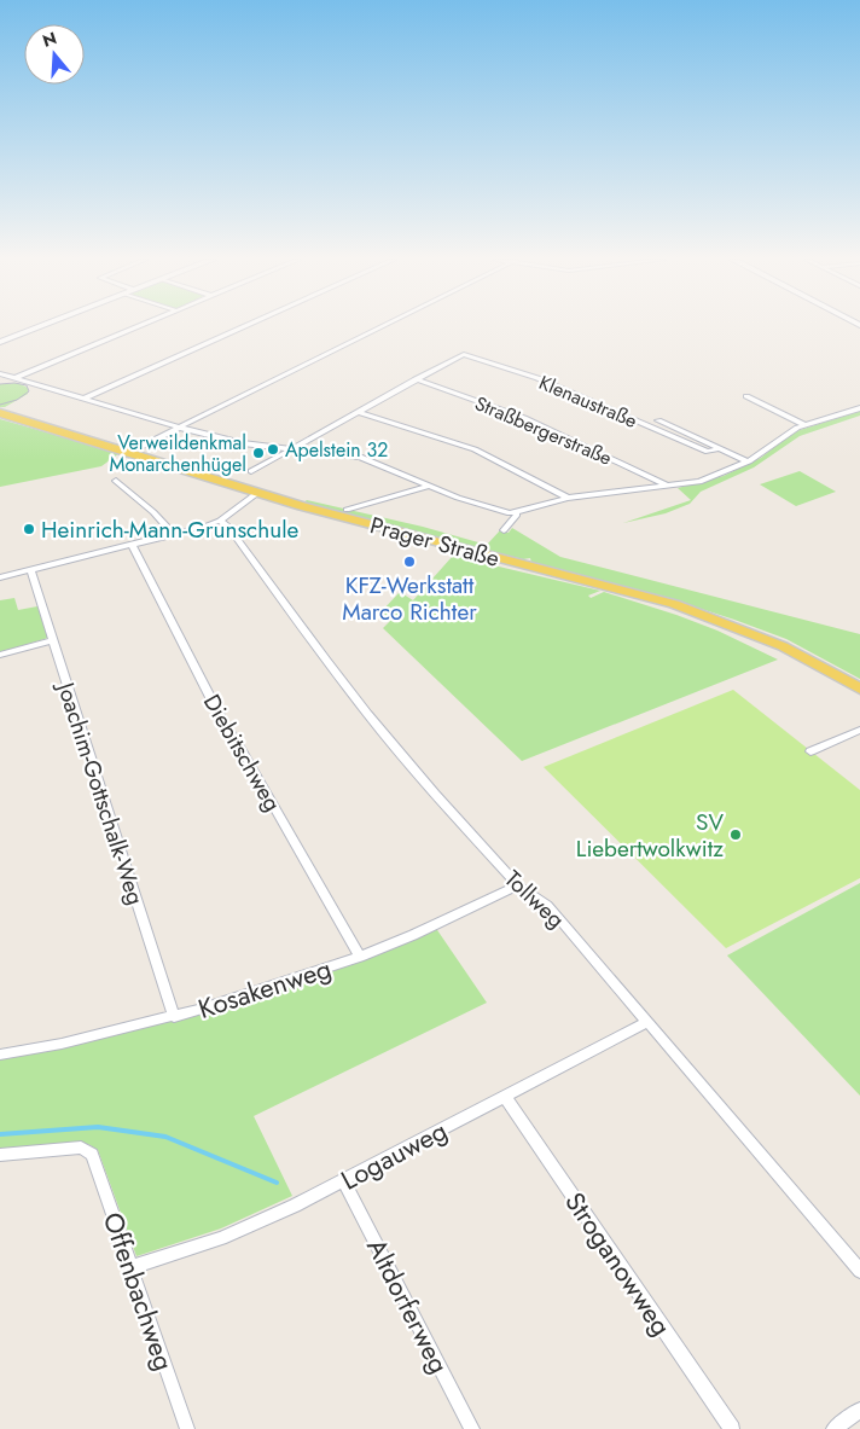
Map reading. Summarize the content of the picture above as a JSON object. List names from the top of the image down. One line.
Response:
{"streets":{"main road":["Prager Straße"],"street":["Klenaustraße","Straßbergerstraße","Diebitschweg","Joachim-Gottschalk-Weg","Tollweg","Kosakenweg","Logauweg","Stroganowweg","Offenbachweg","Altdorferweg"]},"crossings":[["Klenaustraße","Straßbergerstraße"],["Diebitschweg","Kosakenweg"],["Joachim-Gottschalk-Weg","Kosakenweg"],["Tollweg","Kosakenweg"],["Tollweg","Logauweg"],["Logauweg","Stroganowweg"],["Logauweg","Offenbachweg"],["Logauweg","Altdorferweg"]],"places":["Apelstein 32","Verweildenkmal Monarchenhügel","Heinrich-Mann-Grunschule","KFZ-Werkstatt Marco Richter","SV Liebertwolkwitz"],"north":"top"}
